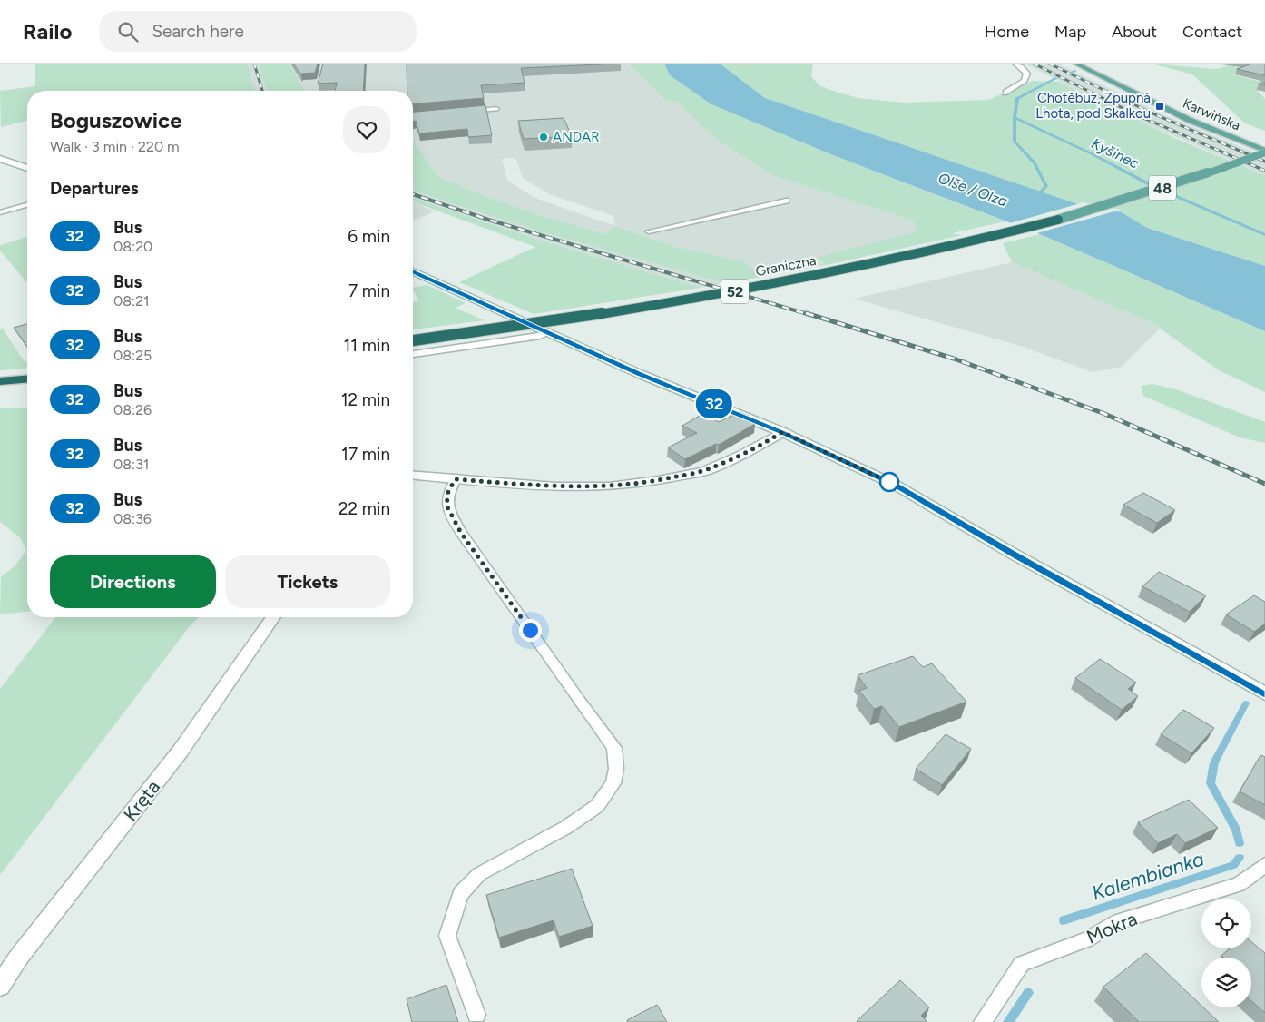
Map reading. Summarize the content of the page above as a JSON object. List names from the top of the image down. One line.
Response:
{"streets":{"highway":["Graniczna","52"],"main road":["Karwińska","48"],"street":["Kręta"],"lane":["Mokra"]},"crossings":[["Karwińska","48"],["48","Graniczna"]],"water":["Kyšinec","Olše / Olza","Kalembianka"],"places":{"transit":["Chotěbuz, Zpupná Lhota, pod Skalkou"],"other":["ANDAR"]},"lines":["bus line 32"],"page":{"header":"Railo","search":"Search here","nav":["Home","Map","About","Contact"],"on_map":"32","heading":[["Boguszowice","Walk · 3 min · 220 m"],"Departures"],"list":[{"mark":"32","name":"Bus","note":"08:20","value":"6 min"},{"mark":"32","name":"Bus","note":"08:21","value":"7 min"},{"mark":"32","name":"Bus","note":"08:25","value":"11 min"},{"mark":"32","name":"Bus","note":"08:26","value":"12 min"},{"mark":"32","name":"Bus","note":"08:31","value":"17 min"},{"mark":"32","name":"Bus","note":"08:36","value":"22 min"}],"buttons":["Directions","Tickets"]}}
